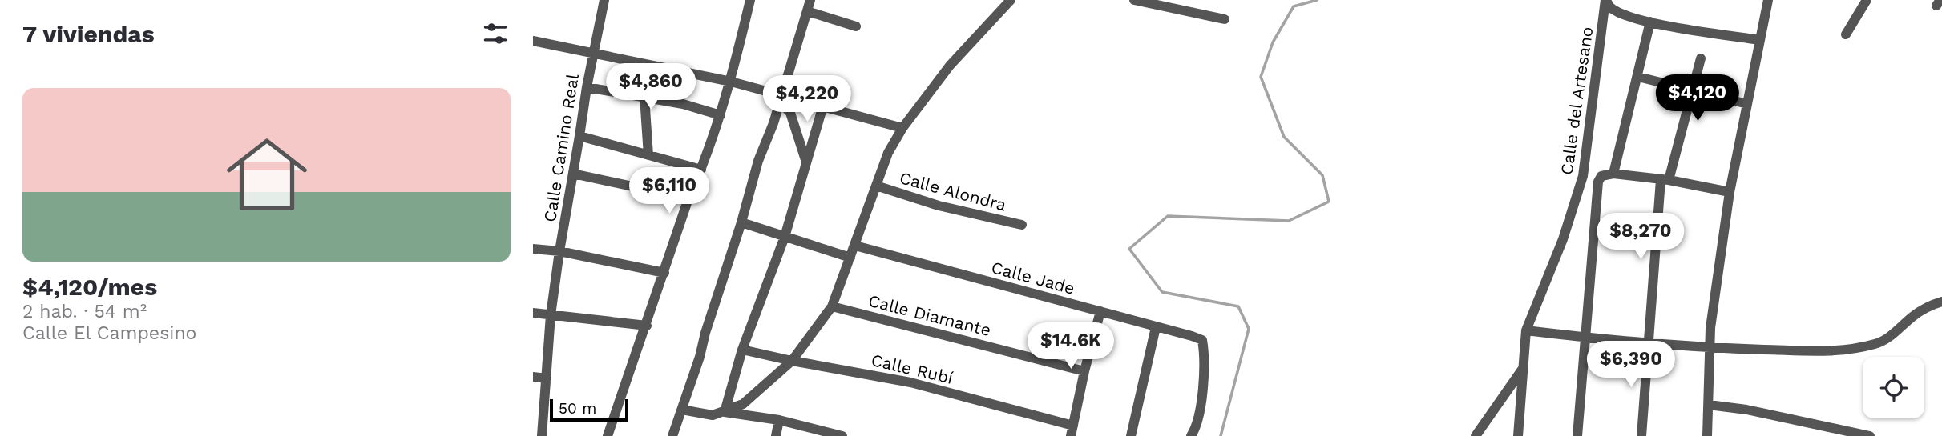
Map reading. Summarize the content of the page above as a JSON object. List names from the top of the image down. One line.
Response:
{"streets":{"street":["Calle del Artesano","Calle Camino Real","Calle Alondra","Calle Jade","Calle Diamante","Calle Rubí"]},"scale_bar":"50 m","page":{"heading":"7 viviendas","price":["$4,860","$4,120","$4,220","$6,110","$8,270","$14.6K","$6,390"],"list":[{"name":"$4,120/mes","note":"2 hab. · 54 m² · Calle El Campesino"}],"scale":"50 m"}}
